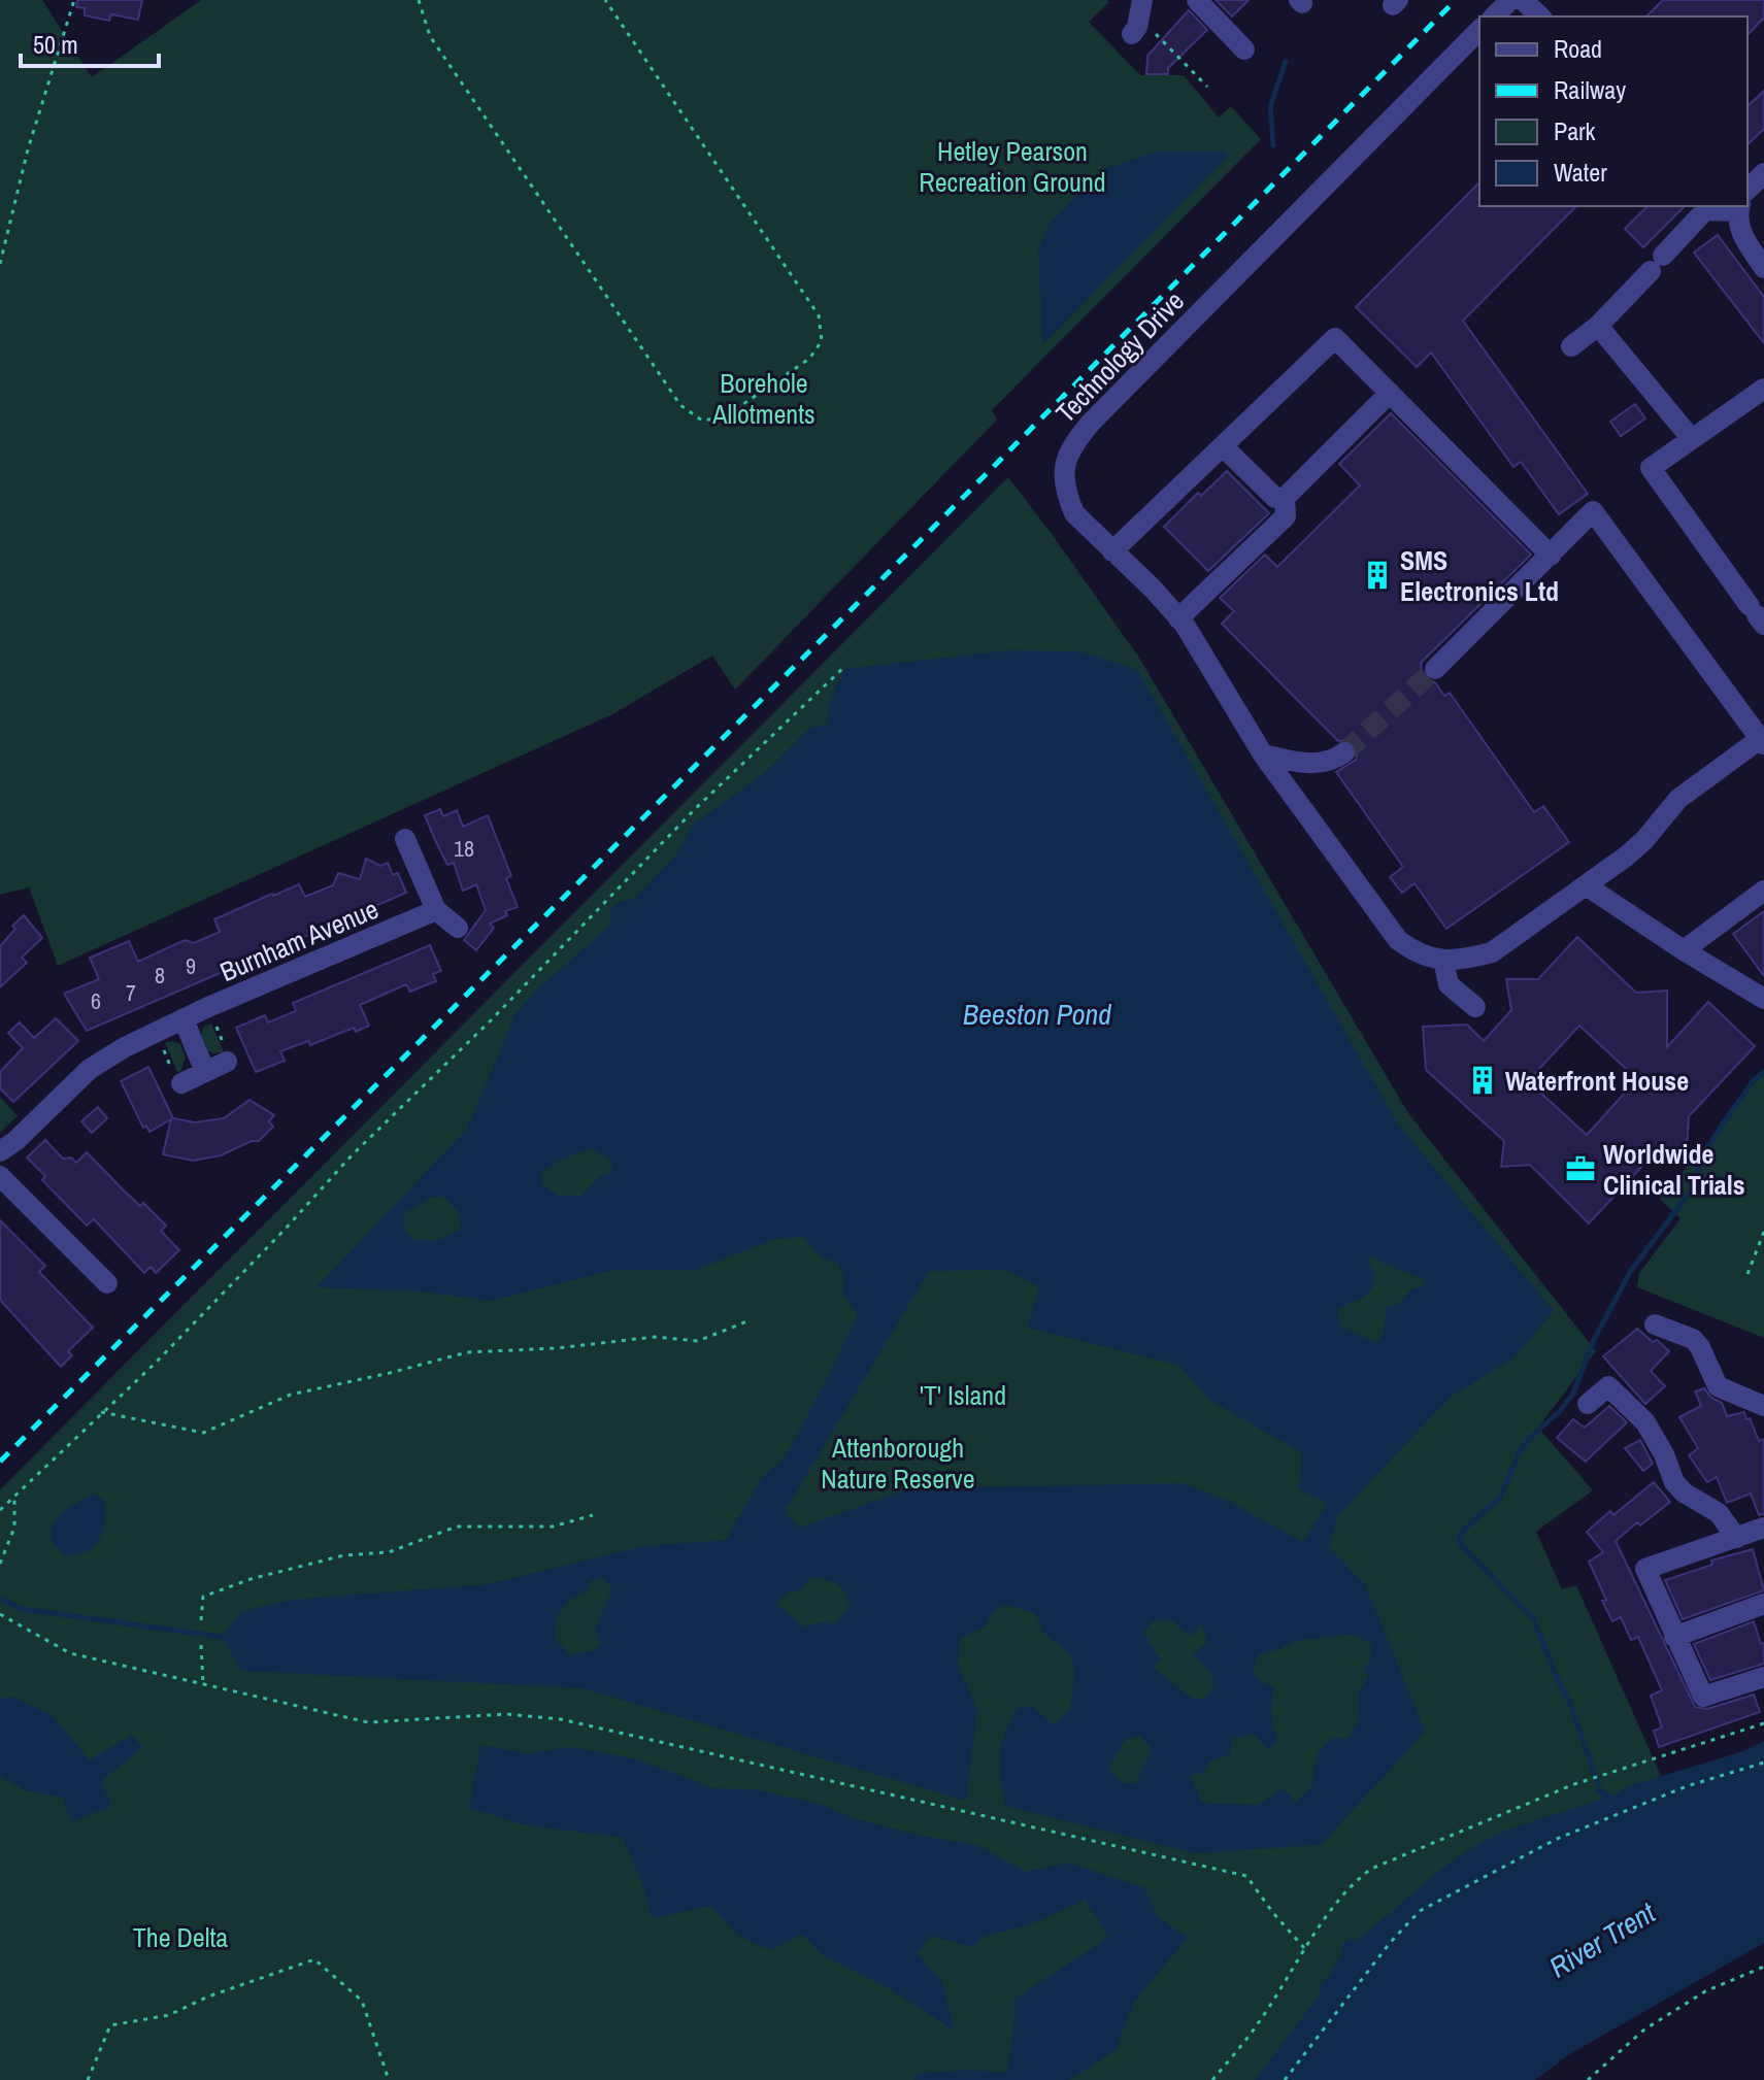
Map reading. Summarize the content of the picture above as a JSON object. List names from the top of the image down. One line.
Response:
{"streets":{"street":["Technology Drive","Burnham Avenue"]},"water":["Beeston Pond","River Trent"],"parks":["Hetley Pearson Recreation Ground","Borehole Allotments","'T' Island","Attenborough Nature Reserve","The Delta"],"places":{"building":["SMS Electronics Ltd","Waterfront House"],"office":["Worldwide Clinical Trials"]},"house_numbers":["18","9","8","7","6"],"legend":["Road","Railway","Park","Water"],"scale_bar":"50 m"}
